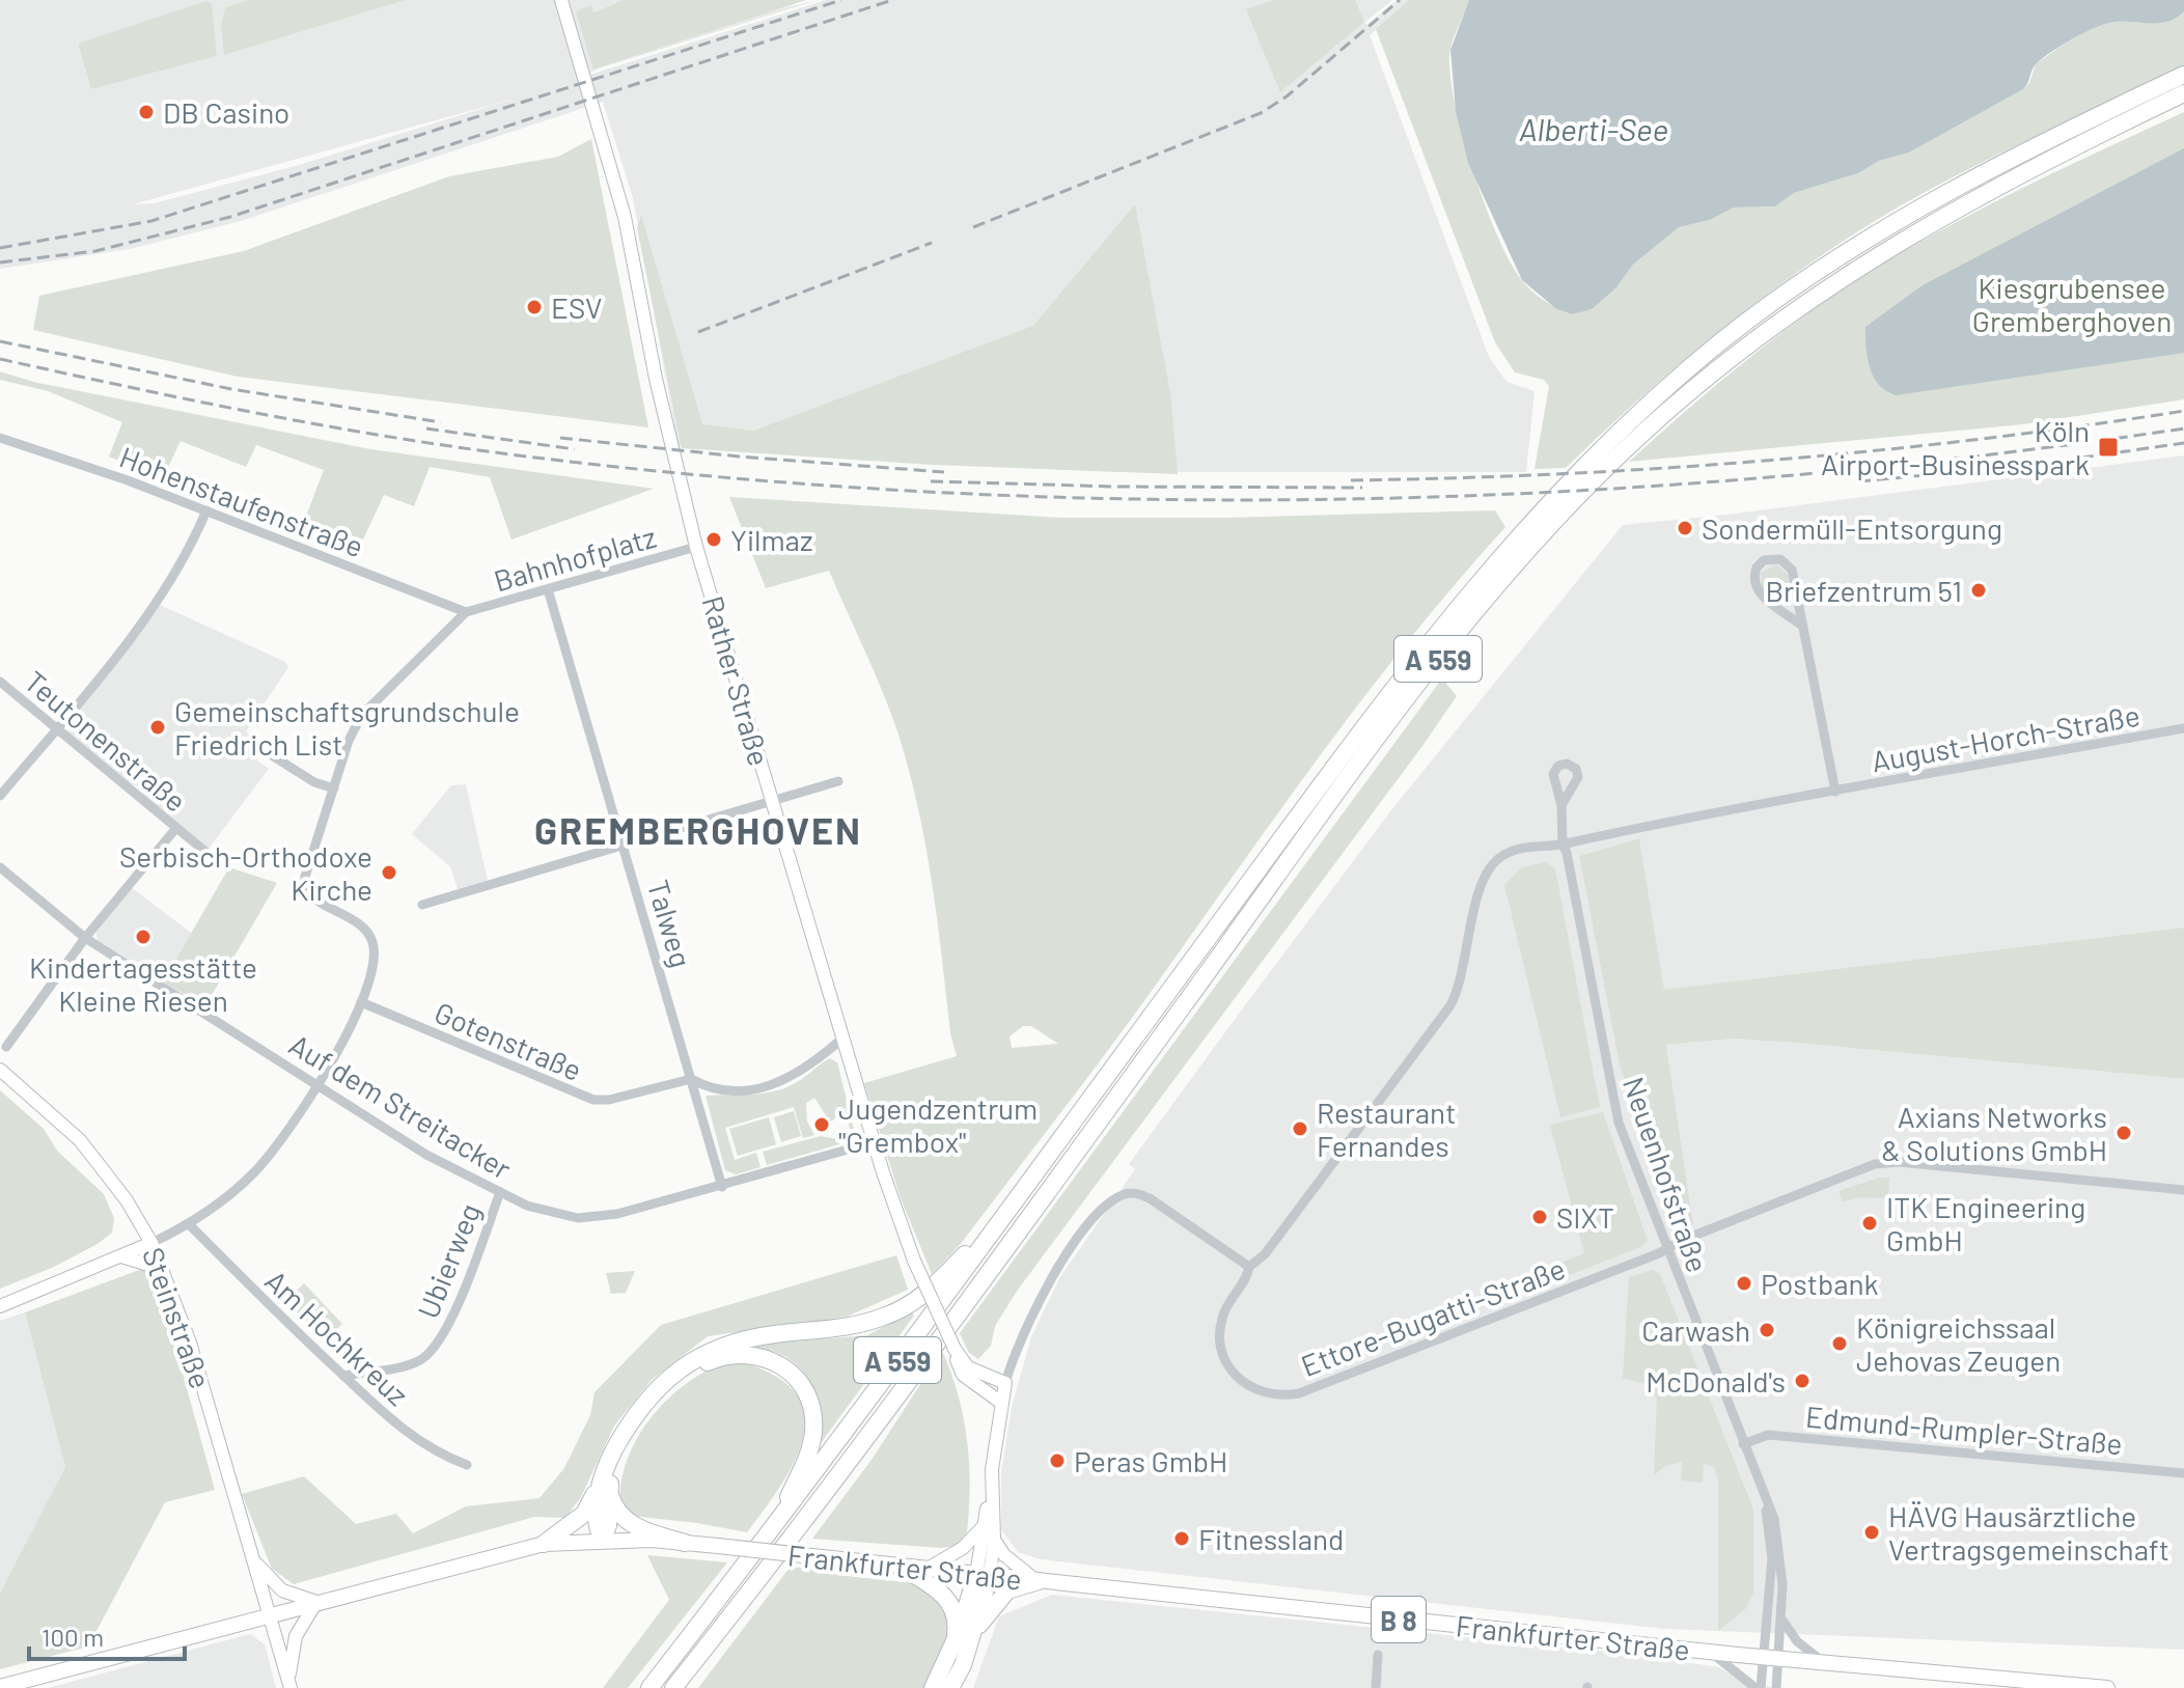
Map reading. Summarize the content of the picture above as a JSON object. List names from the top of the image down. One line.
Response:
{"streets":{"highway":["A 559"],"main road":["Frankfurter Straße","B 8"],"street":["Hohenstaufenstraße","Bahnhofplatz","Rather Straße","August-Horch-Straße","Teutonenstraße","Talweg","Gotenstraße","Auf dem Streitacker","Neuenhofstraße","Ubierweg","Ettore-Bugatti-Straße","Steinstraße","Am Hochkreuz","Edmund-Rumpler-Straße"]},"crossings":[["Hohenstaufenstraße","Bahnhofplatz"],["Bahnhofplatz","Rather Straße"],["Bahnhofplatz","Talweg"],["Rather Straße","Auf dem Streitacker"],["August-Horch-Straße","Neuenhofstraße"],["August-Horch-Straße","Ettore-Bugatti-Straße"],["Talweg","Gotenstraße"],["Talweg","Auf dem Streitacker"],["Auf dem Streitacker","Ubierweg"],["Neuenhofstraße","Ettore-Bugatti-Straße"],["Neuenhofstraße","Edmund-Rumpler-Straße"],["Neuenhofstraße","Frankfurter Straße"],["Ubierweg","Am Hochkreuz"],["Steinstraße","Frankfurter Straße"]],"districts":["GREMBERGHOVEN"],"water":["Alberti-See"],"parks":["Kiesgrubensee Gremberghoven"],"places":{"other":["DB Casino","ESV","Sondermüll-Entsorgung","Yilmaz","Briefzentrum 51","Gemeinschaftsgrundschule Friedrich List","Serbisch-Orthodoxe Kirche","Kindertagesstätte Kleine Riesen","Jugendzentrum \"Grembox\"","Restaurant Fernandes","Axians Networks & Solutions GmbH","SIXT","ITK Engineering GmbH","Postbank","Carwash","Königreichssaal Jehovas Zeugen","McDonald's","Peras GmbH","HÄVG Hausärztliche Vertragsgemeinschaft","Fitnessland"],"transit":["Köln Airport-Businesspark"]},"scale_bar":"100 m"}
